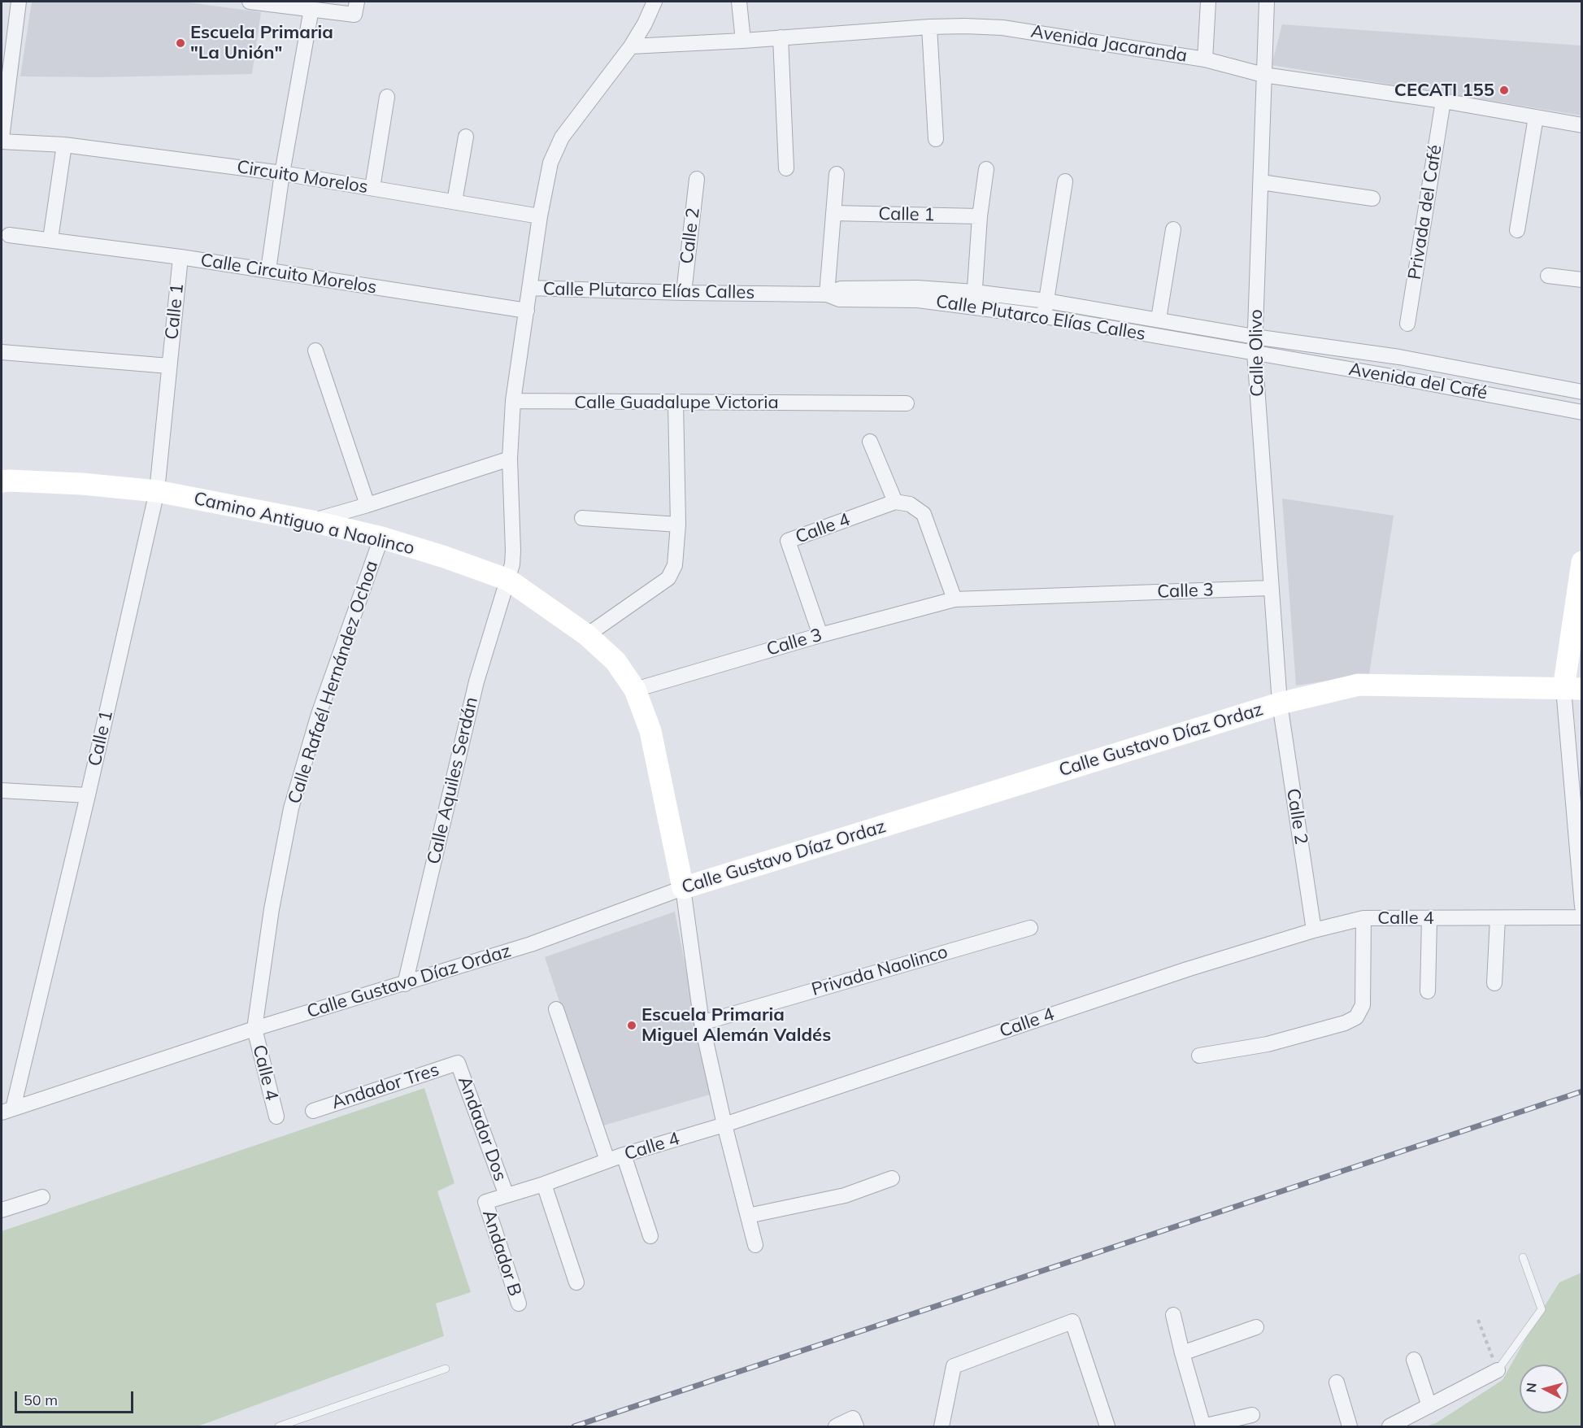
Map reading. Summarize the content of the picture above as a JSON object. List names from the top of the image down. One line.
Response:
{"streets":{"main road":["Camino Antiguo a Naolinco","Calle Gustavo Díaz Ordaz"],"street":["Avenida Jacaranda","Circuito Morelos","Privada del Café","Calle 1","Calle 2","Calle Circuito Morelos","Calle Plutarco Elías Calles","Calle Olivo","Avenida del Café","Calle Guadalupe Victoria","Calle 4","Calle 3","Calle Rafaél Hernández Ochoa","Calle Aquiles Serdán","Privada Naolinco","Andador Tres","Andador Dos","Andador B"]},"crossings":[["Avenida Jacaranda","Privada del Café"],["Avenida Jacaranda","Calle Olivo"],["Avenida Jacaranda","Calle Aquiles Serdán"],["Circuito Morelos","Calle Aquiles Serdán"],["Calle 1","Calle Circuito Morelos"],["Calle 1","Camino Antiguo a Naolinco"],["Calle 1","Calle Gustavo Díaz Ordaz"],["Calle 2","Calle Plutarco Elías Calles"],["Calle 2","Calle Olivo"],["Calle 2","Calle 4"],["Calle 2","Calle Gustavo Díaz Ordaz"],["Calle Circuito Morelos","Calle Aquiles Serdán"],["Calle Plutarco Elías Calles","Calle Olivo"],["Calle Plutarco Elías Calles","Avenida del Café"],["Calle Plutarco Elías Calles","Calle Aquiles Serdán"],["Calle Olivo","Avenida del Café"],["Calle Olivo","Calle 3"],["Calle Olivo","Calle Gustavo Díaz Ordaz"],["Calle Guadalupe Victoria","Calle Aquiles Serdán"],["Camino Antiguo a Naolinco","Calle 4"],["Camino Antiguo a Naolinco","Calle 3"],["Camino Antiguo a Naolinco","Calle Rafaél Hernández Ochoa"],["Camino Antiguo a Naolinco","Calle Gustavo Díaz Ordaz"],["Camino Antiguo a Naolinco","Calle Aquiles Serdán"],["Camino Antiguo a Naolinco","Privada Naolinco"],["Calle 4","Calle 3"],["Calle 4","Calle Rafaél Hernández Ochoa"],["Calle 4","Calle Gustavo Díaz Ordaz"],["Calle 4","Andador Dos"],["Calle 4","Andador B"],["Calle Rafaél Hernández Ochoa","Calle Gustavo Díaz Ordaz"],["Calle Gustavo Díaz Ordaz","Calle Aquiles Serdán"],["Andador Tres","Andador Dos"]],"places":["Escuela Primaria \"La Unión\"","CECATI 155","Escuela Primaria Miguel Alemán Valdés"],"scale_bar":"50 m","north":"left"}
